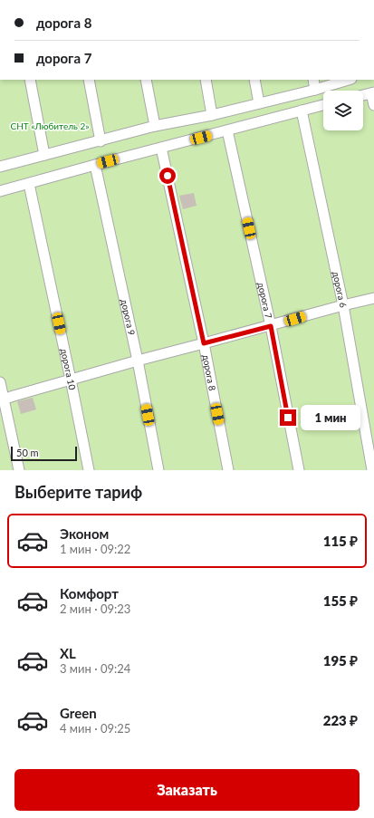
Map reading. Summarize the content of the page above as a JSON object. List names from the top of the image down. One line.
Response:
{"streets":{"street":["дорога 6","дорога 7","дорога 9","дорога 10","дорога 8"]},"parks":["СНТ «Любитель 2»"],"scale_bar":"50 m","page":{"banner":["дорога 8","дорога 7"],"bubble":"1 мин","scale":"50 m","heading":"Выберите тариф","list":[{"name":"Эконом","note":"1 мин · 09:22","value":"115 ₽"},{"name":"Комфорт","note":"2 мин · 09:23","value":"155 ₽"},{"name":"XL","note":"3 мин · 09:24","value":"195 ₽"},{"name":"Green","note":"4 мин · 09:25","value":"223 ₽"}],"buttons":"Заказать"}}
